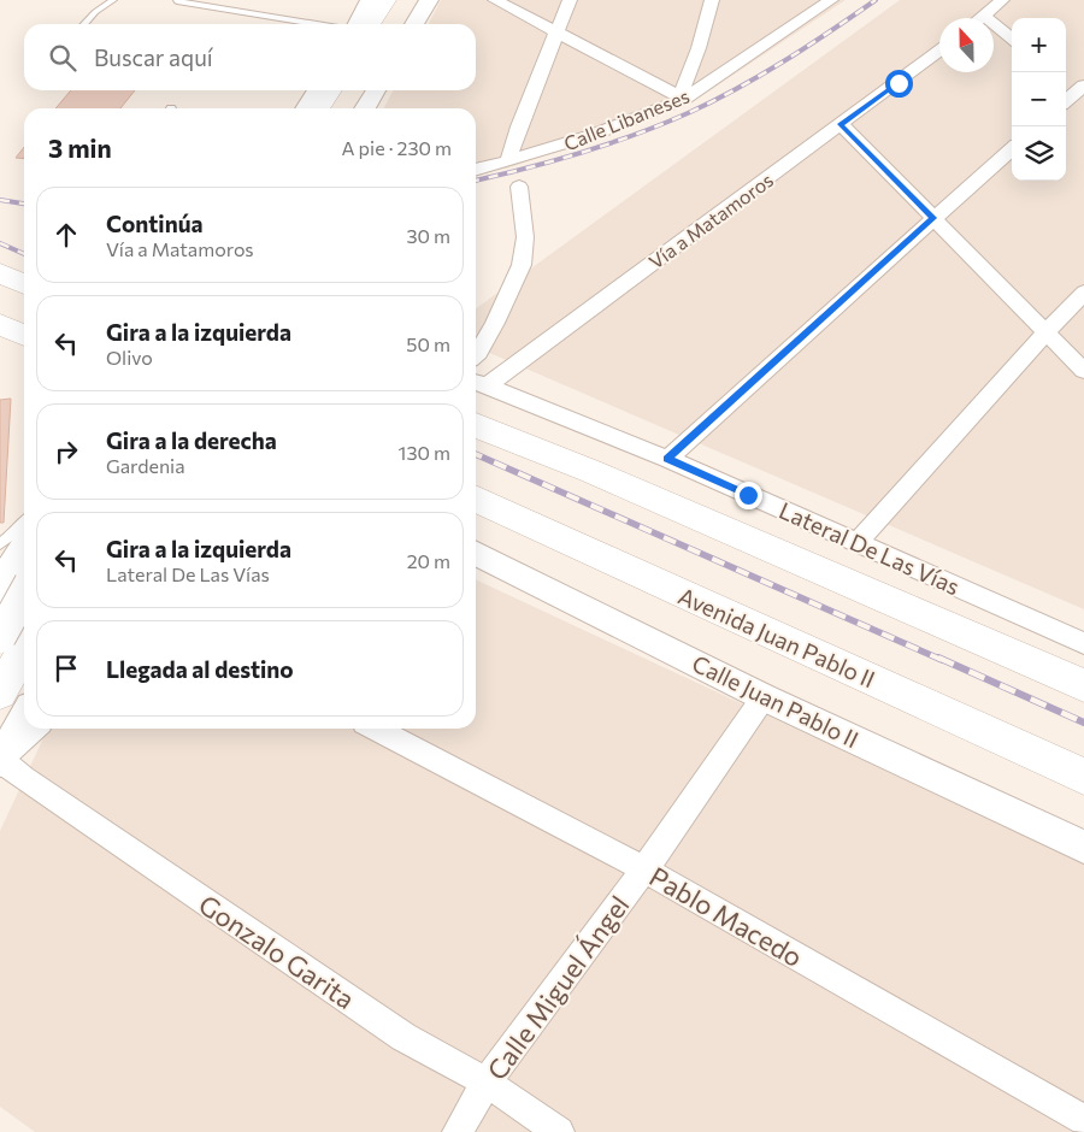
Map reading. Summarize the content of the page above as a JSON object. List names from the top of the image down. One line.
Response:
{"streets":{"main road":["Avenida Juan Pablo II"],"street":["Calle Libaneses","Vía a Matamoros","Lateral De Las Vías","Calle Juan Pablo II","Pablo Macedo","Gonzalo Garita","Calle Miguel Ángel"]},"crossings":[["Vía a Matamoros","Lateral De Las Vías"],["Calle Juan Pablo II","Calle Miguel Ángel"],["Pablo Macedo","Calle Miguel Ángel"],["Gonzalo Garita","Calle Miguel Ángel"]],"north":"top","page":{"map_buttons":["+","−"],"search":"Buscar aquí","heading":["3 min","A pie · 230 m"],"list":[["Continúa","Vía a Matamoros","30 m"],["Gira a la izquierda","Olivo","50 m"],["Gira a la derecha","Gardenia","130 m"],["Gira a la izquierda","Lateral De Las Vías","20 m"],"Llegada al destino"]}}
